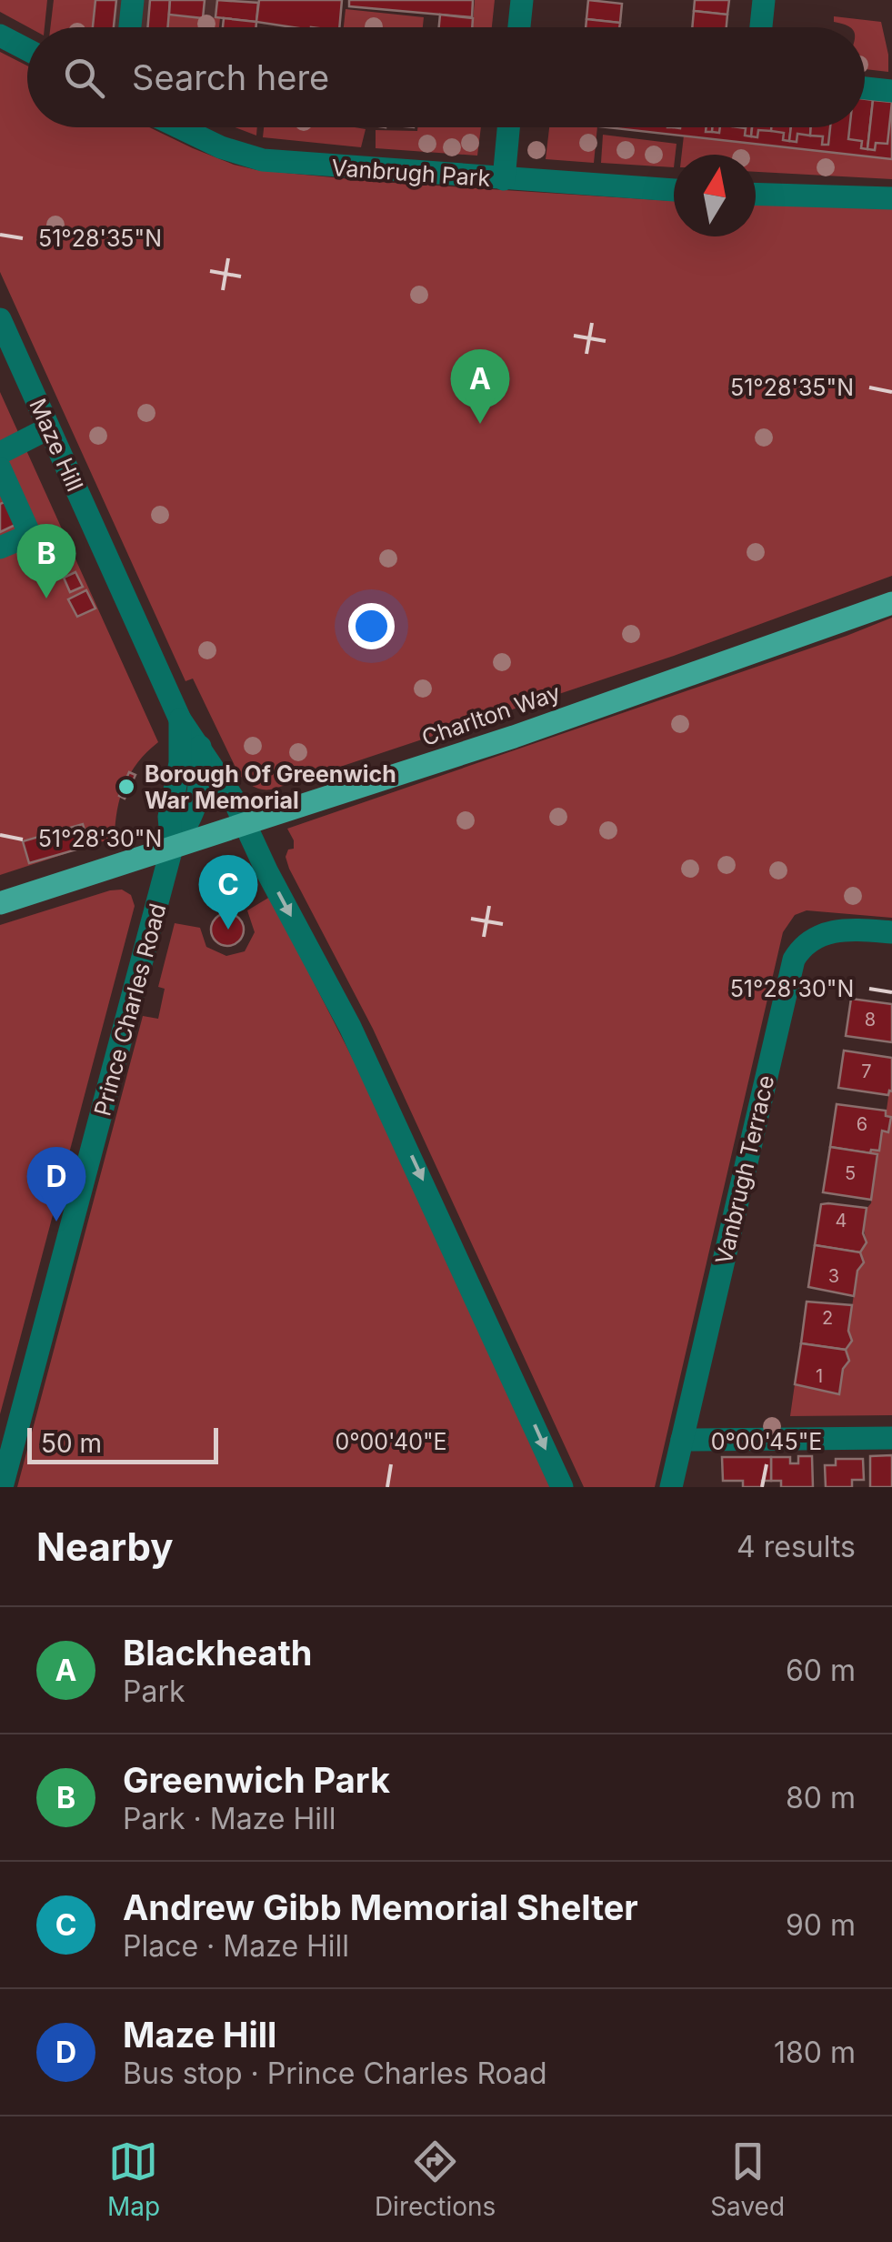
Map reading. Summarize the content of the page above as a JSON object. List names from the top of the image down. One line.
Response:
{"streets":{"main road":["Charlton Way"],"street":["Vanbrugh Park","Maze Hill","Prince Charles Road","Vanbrugh Terrace"]},"crossings":[["Maze Hill","Charlton Way"],["Maze Hill","Prince Charles Road"],["Charlton Way","Prince Charles Road"]],"one_way":["Maze Hill"],"places":["Borough Of Greenwich War Memorial"],"house_numbers":["8","7","6","5","4","3","2","1"],"scale_bar":"50 m","north":"top","page":{"search":"Search here","pins":["A","B","C","D"],"scale":"50 m","heading":["Nearby","4 results"],"list":[{"mark":"A","name":"Blackheath","note":"Park","value":"60 m"},{"mark":"B","name":"Greenwich Park","note":"Park · Maze Hill","value":"80 m"},{"mark":"C","name":"Andrew Gibb Memorial Shelter","note":"Place · Maze Hill","value":"90 m"},{"mark":"D","name":"Maze Hill","note":"Bus stop · Prince Charles Road","value":"180 m"}],"nav":["Map","Directions","Saved"]},"coordinates":["51°28'35\"N","51°28'30\"N","0°00'40\"E","0°00'45\"E"]}
